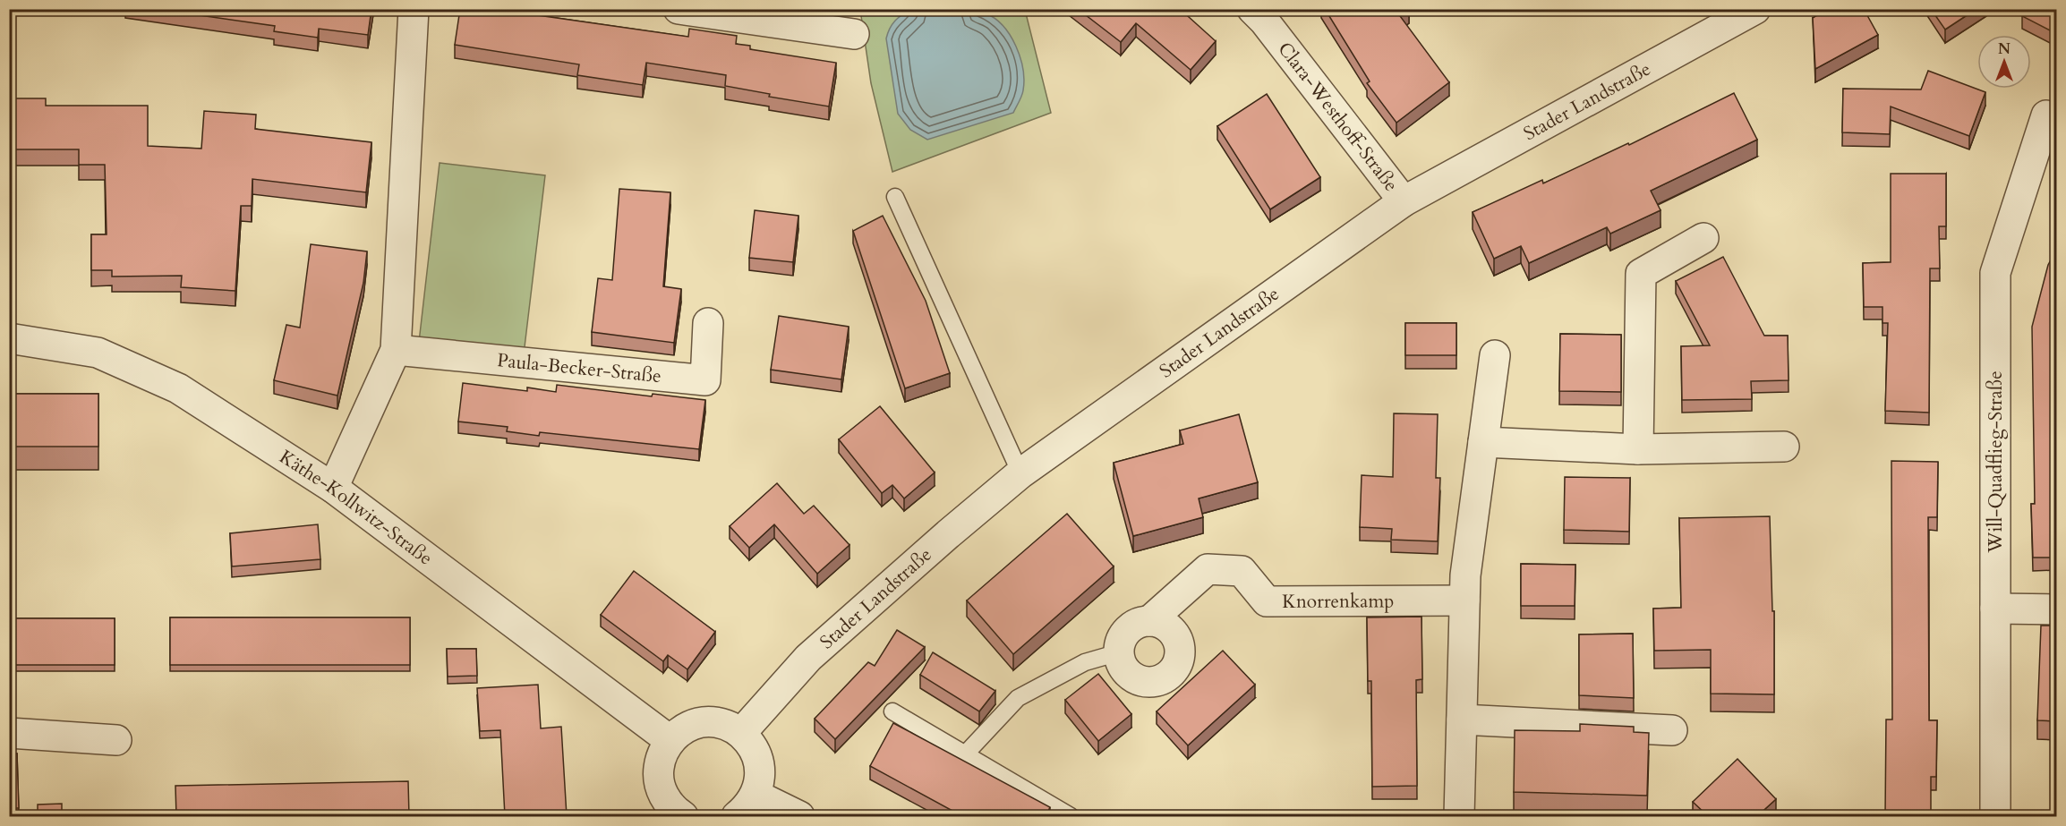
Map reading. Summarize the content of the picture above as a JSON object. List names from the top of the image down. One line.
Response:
{"streets":{"street":["Stader Landstraße","Clara-Westhoff-Straße","Paula-Becker-Straße","Will-Quadflieg-Straße","Käthe-Kollwitz-Straße","Knorrenkamp"]},"crossings":[["Stader Landstraße","Clara-Westhoff-Straße"]],"north":"top"}
